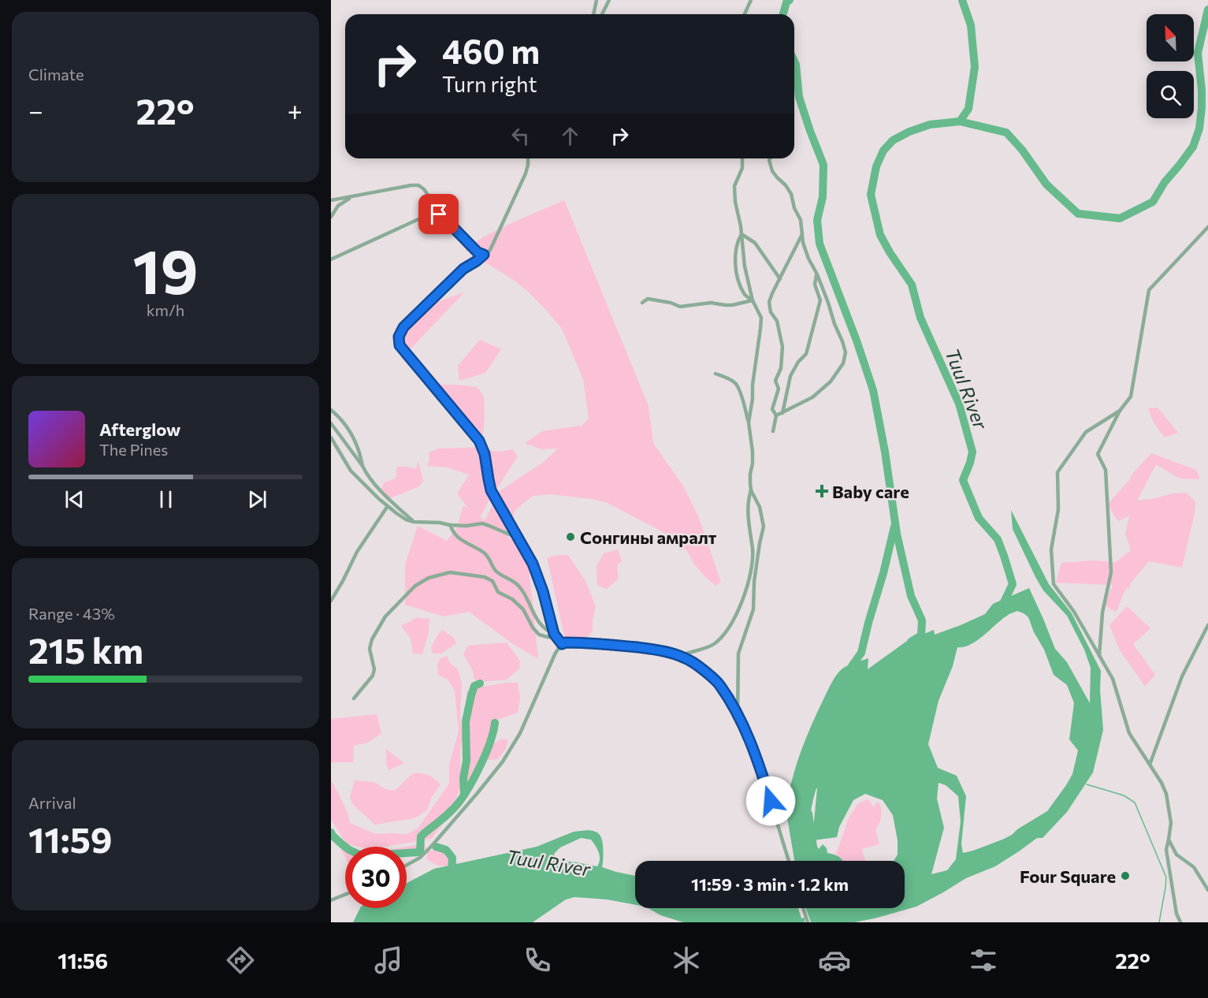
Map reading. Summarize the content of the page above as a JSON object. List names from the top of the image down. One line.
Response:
{"water":["Tuul River"],"places":{"health":["Baby care"],"other":["Сонгины амралт","Four Square"]},"north":"top left","page":{"tile":["Climate",["19","km/h"],["Range · 43%","215 km"],["Arrival","11:59"]],"turn":["460 m","Turn right"],"heat":["−","22°","+"],"song":["Afterglow","The Pines"],"limit":"30","trip":"11:59 · 3 min · 1.2 km","tabs":["11:56","22°"]}}
